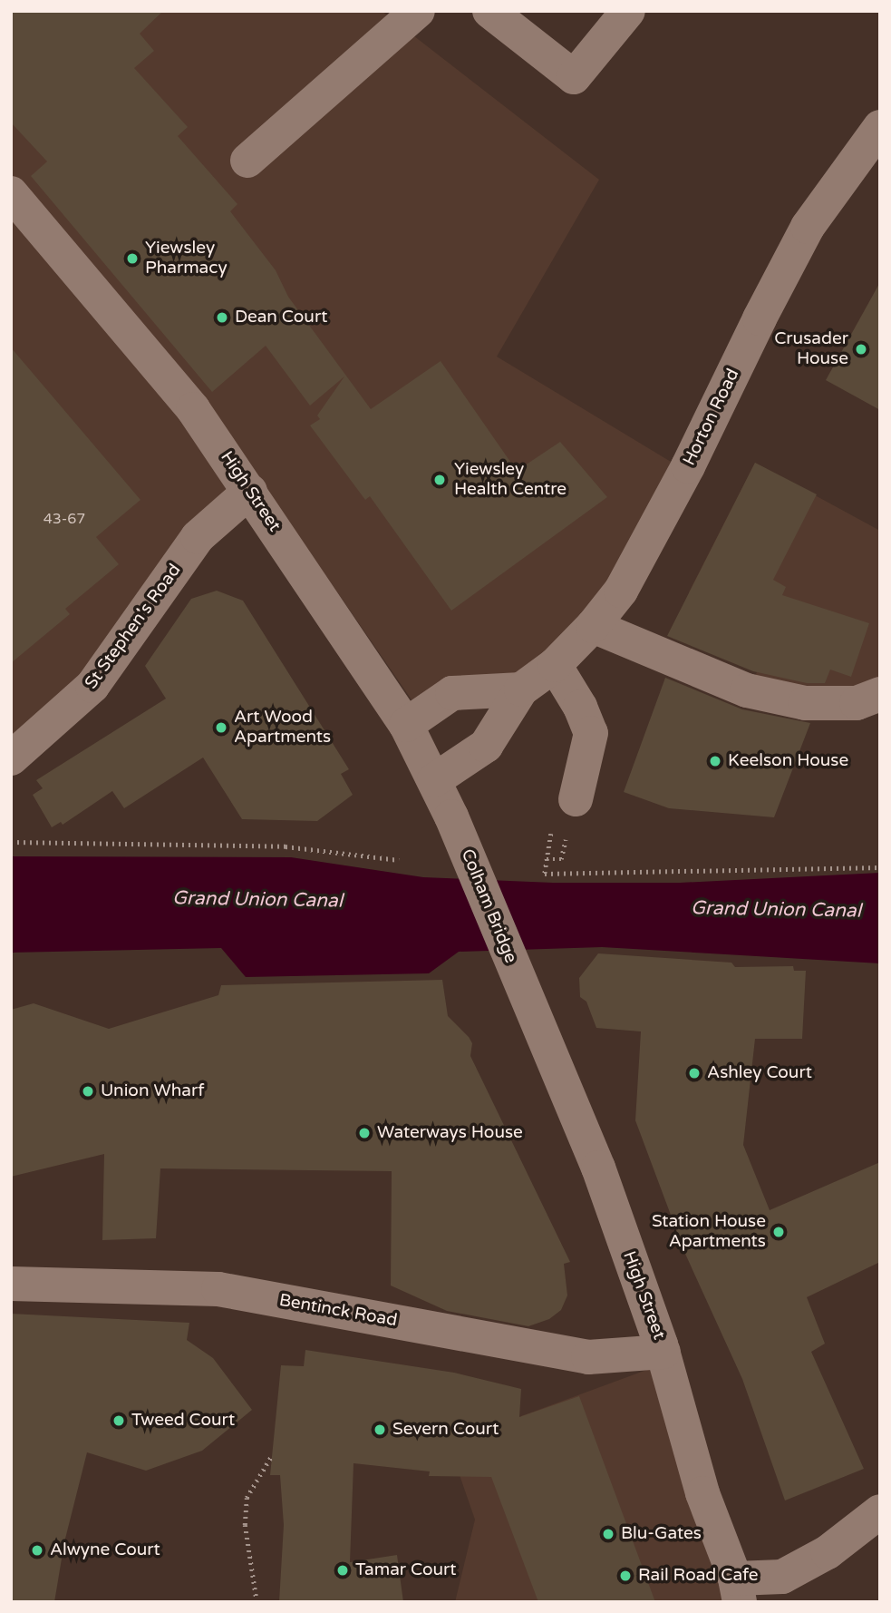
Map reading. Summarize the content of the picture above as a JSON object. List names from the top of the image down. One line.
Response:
{"streets":{"street":["Horton Road","High Street","St Stephen's Road","Colham Bridge","Bentinck Road"]},"crossings":[["Horton Road","High Street"],["High Street","St Stephen's Road"],["High Street","Colham Bridge"],["High Street","Bentinck Road"]],"water":["Grand Union Canal"],"places":["Yiewsley Pharmacy","Dean Court","Crusader House","Yiewsley Health Centre","Art Wood Apartments","Keelson House","Ashley Court","Union Wharf","Waterways House","Station House Apartments","Tweed Court","Severn Court","Blu-Gates","Alwyne Court","Tamar Court","Rail Road Cafe"],"house_numbers":["43-67"]}
